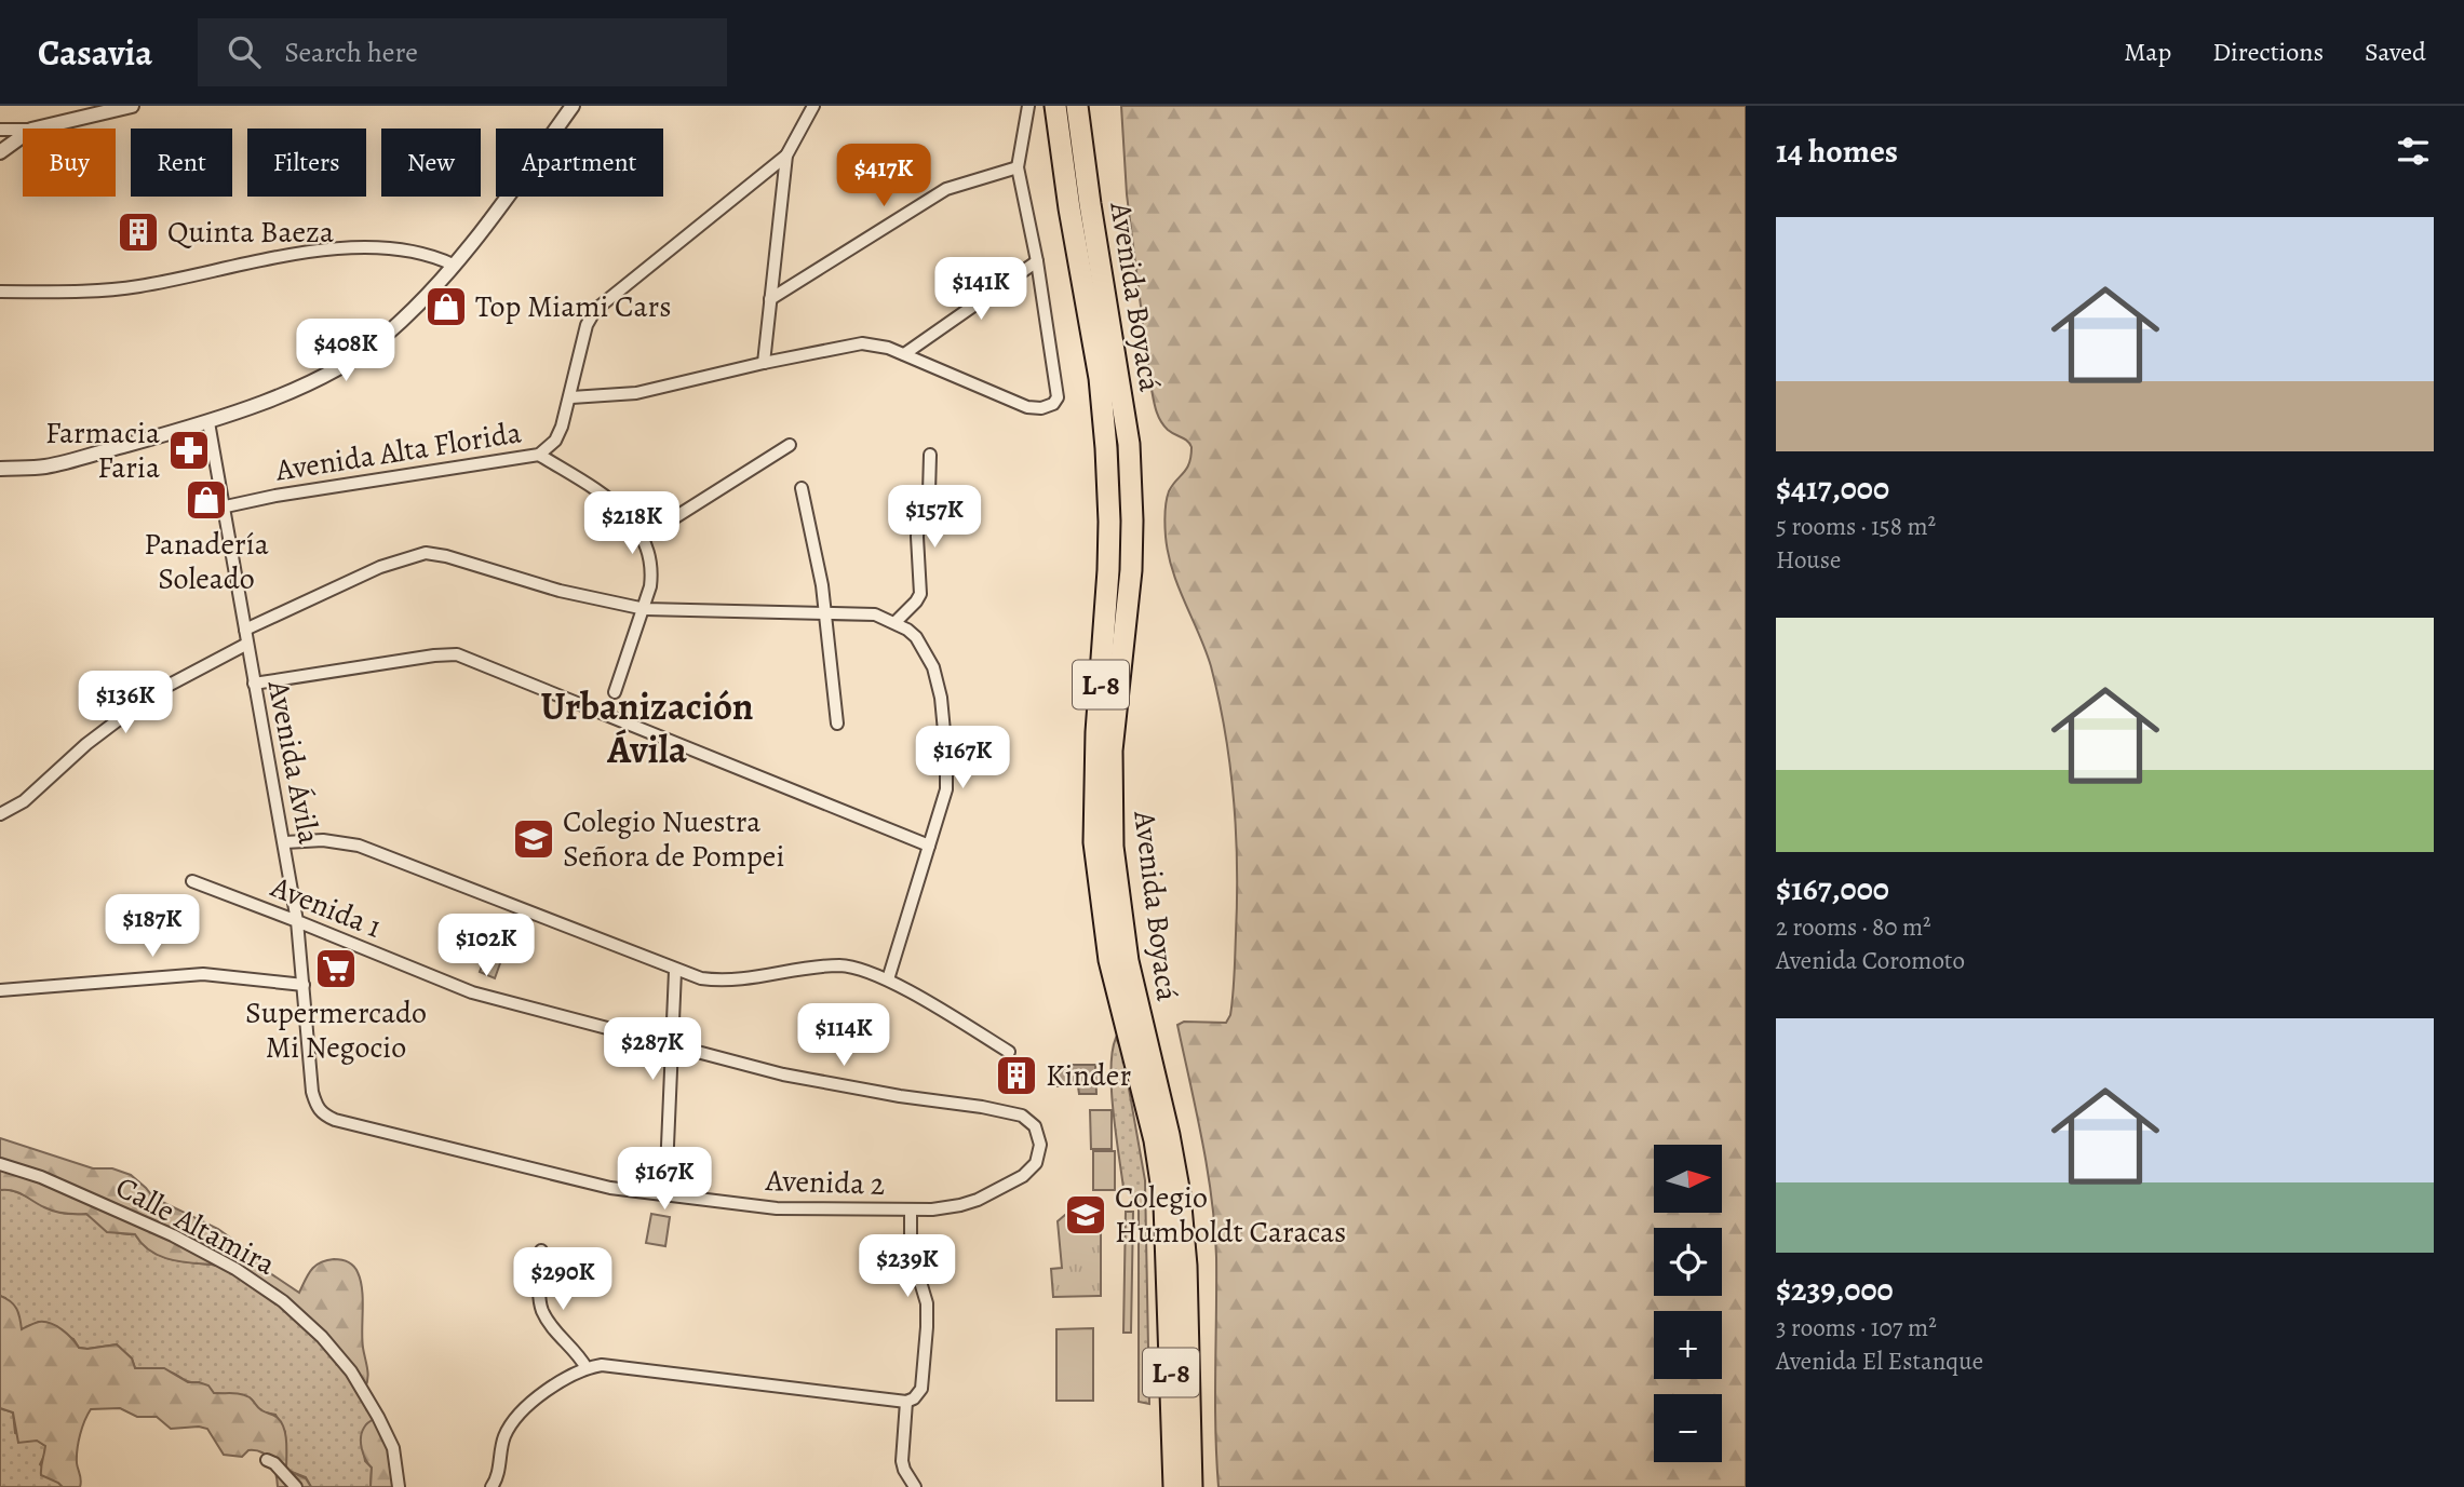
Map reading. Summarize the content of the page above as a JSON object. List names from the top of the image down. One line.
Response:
{"streets":{"highway":["Avenida Boyacá","L-8"],"street":["Avenida Alta Florida","Avenida Ávila","Avenida 1","Avenida 2","Calle Altamira"]},"crossings":[["Avenida Alta Florida","Avenida Ávila"],["Avenida Ávila","Avenida 1"],["Avenida Ávila","Avenida 2"],["Avenida 1","Avenida 2"]],"districts":["Urbanización Ávila"],"places":{"building":["Quinta Baeza","Kinder"],"shop":["Top Miami Cars","Panadería Soleado"],"pharmacy":["Farmacia Faria"],"school or university":["Colegio Nuestra Señora de Pompei","Colegio Humboldt Caracas"],"supermarket":["Supermercado Mi Negocio"]},"north":"right","page":{"header":"Casavia","search":"Search here","nav":["Map","Directions","Saved"],"heading":"14 homes","chip":["Buy","Rent","Filters","New","Apartment"],"price":["$417K","$141K","$408K","$157K","$218K","$136K","$167K","$187K","$102K","$114K","$287K","$167K","$239K","$290K"],"list":[{"name":"$417,000","note":"5 rooms · 158 m² · House"},{"name":"$167,000","note":"2 rooms · 80 m² · Avenida Coromoto"},{"name":"$239,000","note":"3 rooms · 107 m² · Avenida El Estanque"}],"map_buttons":["+","−"]}}
